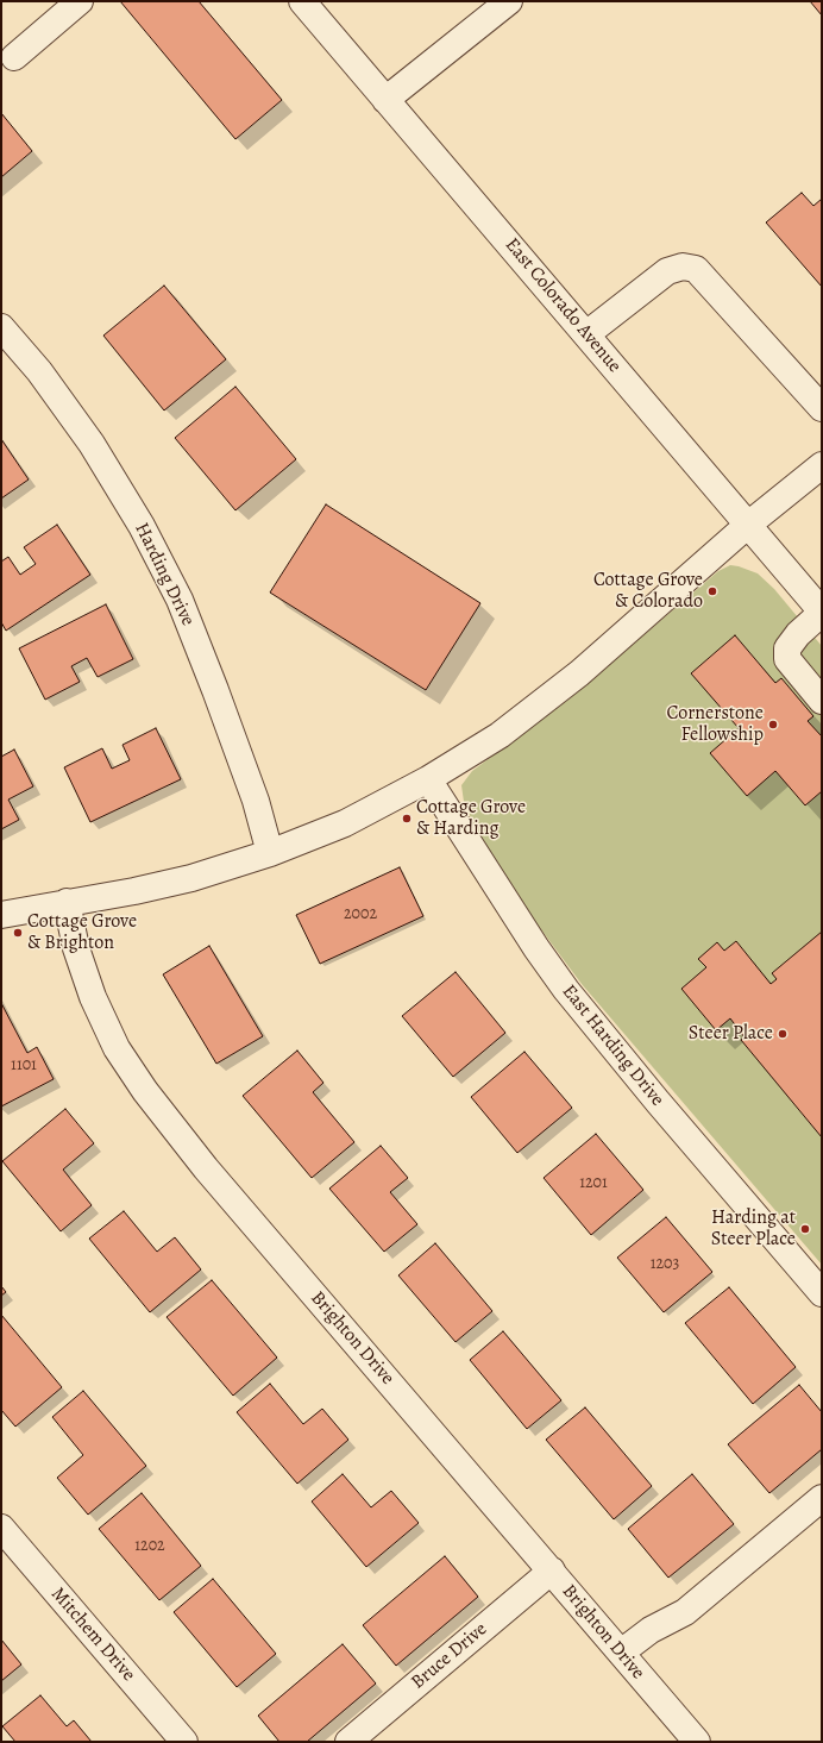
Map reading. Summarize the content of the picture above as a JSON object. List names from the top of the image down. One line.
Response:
{"streets":{"street":["East Colorado Avenue","Harding Drive","East Harding Drive","Brighton Drive","Mitchem Drive","Bruce Drive"]},"crossings":[["Brighton Drive","Bruce Drive"]],"places":["Cottage Grove & Colorado","Cornerstone Fellowship","Cottage Grove & Harding","Cottage Grove & Brighton","Steer Place","Harding at Steer Place"],"house_numbers":["2002","1101","1201","1203","1202"]}
